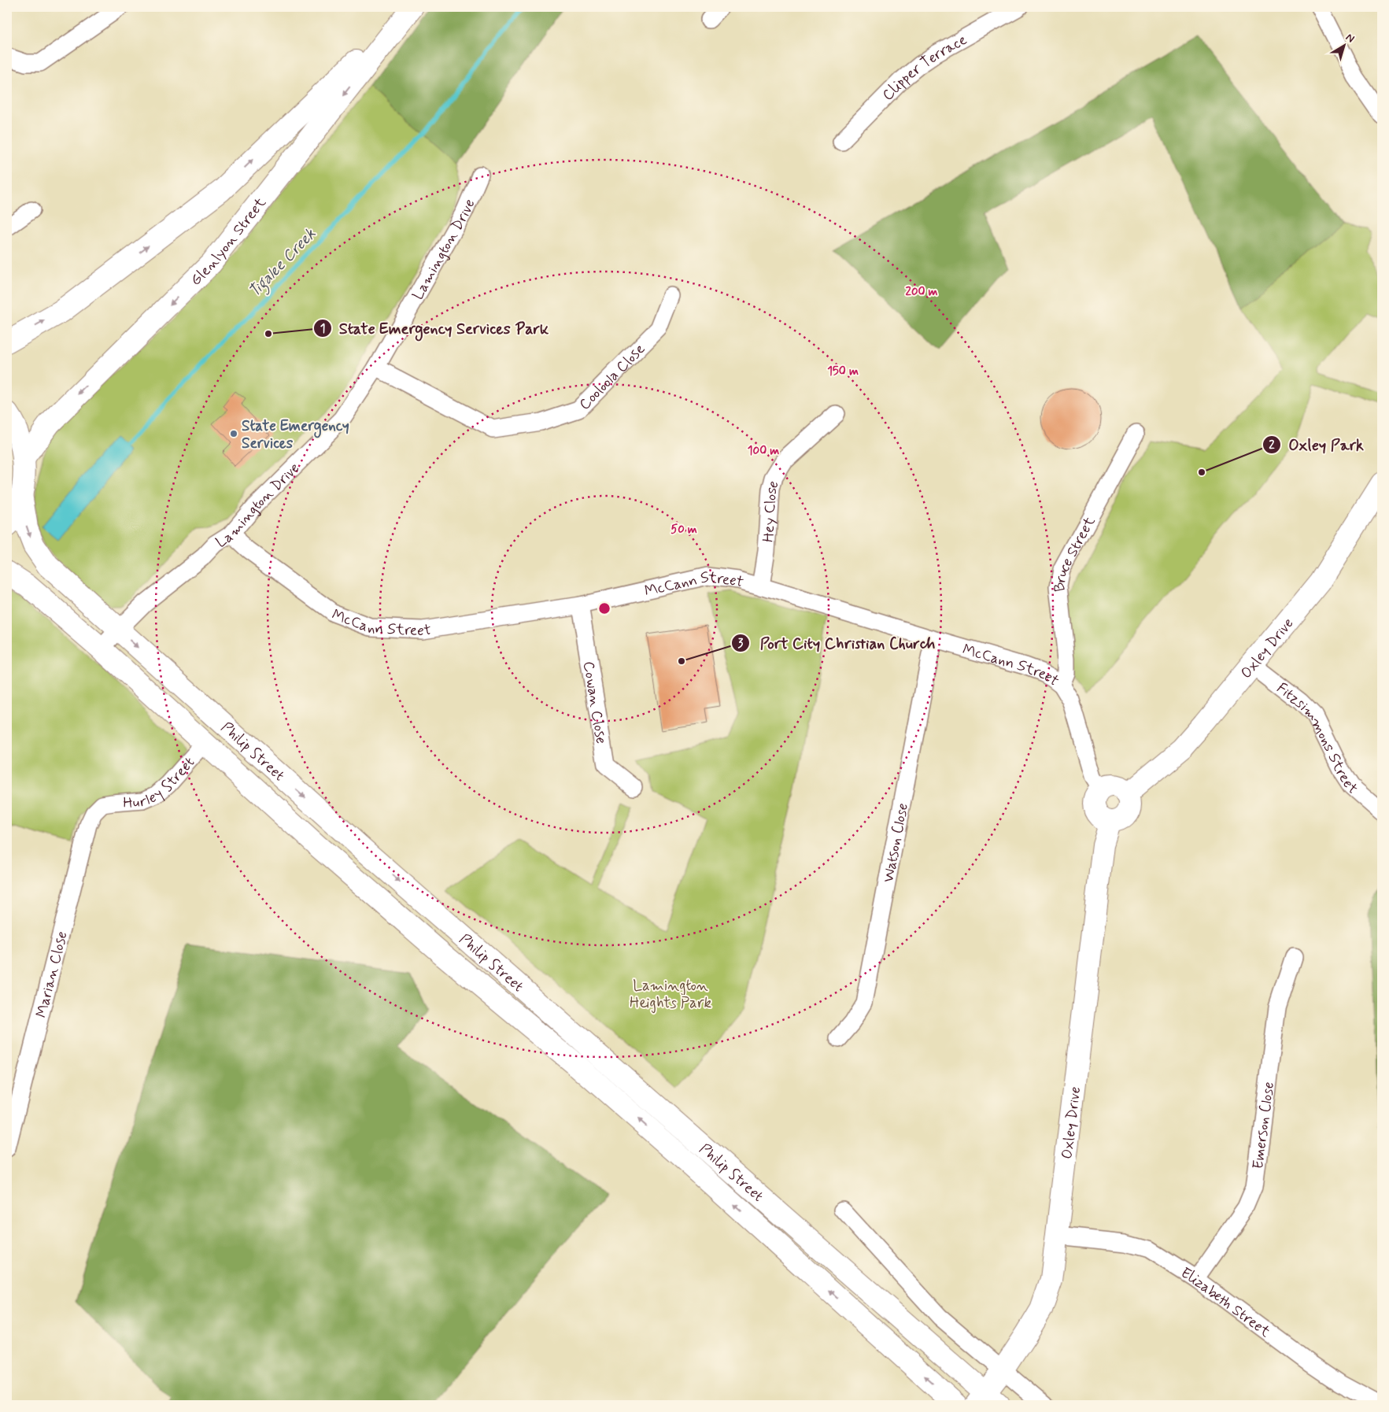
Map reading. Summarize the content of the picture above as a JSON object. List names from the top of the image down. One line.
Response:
{"streets":{"main road":["Glenlyon Street","Oxley Drive","Philip Street"],"street":["Clipper Terrace","Lamington Drive","Cooloola Close","Hey Close","Bruce Street","McCann Street","Cowan Close","Fitzsimmons Street","Hurley Street","Watson Close","Marian Close","Emerson Close","Elizabeth Street"]},"crossings":[["Lamington Drive","Cooloola Close"],["Lamington Drive","McCann Street"],["Lamington Drive","Philip Street"],["Hey Close","McCann Street"],["Bruce Street","McCann Street"],["McCann Street","Oxley Drive"],["McCann Street","Cowan Close"],["McCann Street","Watson Close"],["Oxley Drive","Fitzsimmons Street"],["Oxley Drive","Philip Street"],["Oxley Drive","Elizabeth Street"],["Philip Street","Hurley Street"],["Hurley Street","Marian Close"],["Emerson Close","Elizabeth Street"]],"water":["Tigalee Creek"],"parks":["Lamington Heights Park"],"places":["State Emergency Services Park","State Emergency Services","Oxley Park","Port City Christian Church"],"north":"top right","rings":["200 m","150 m","100 m","50 m"]}
